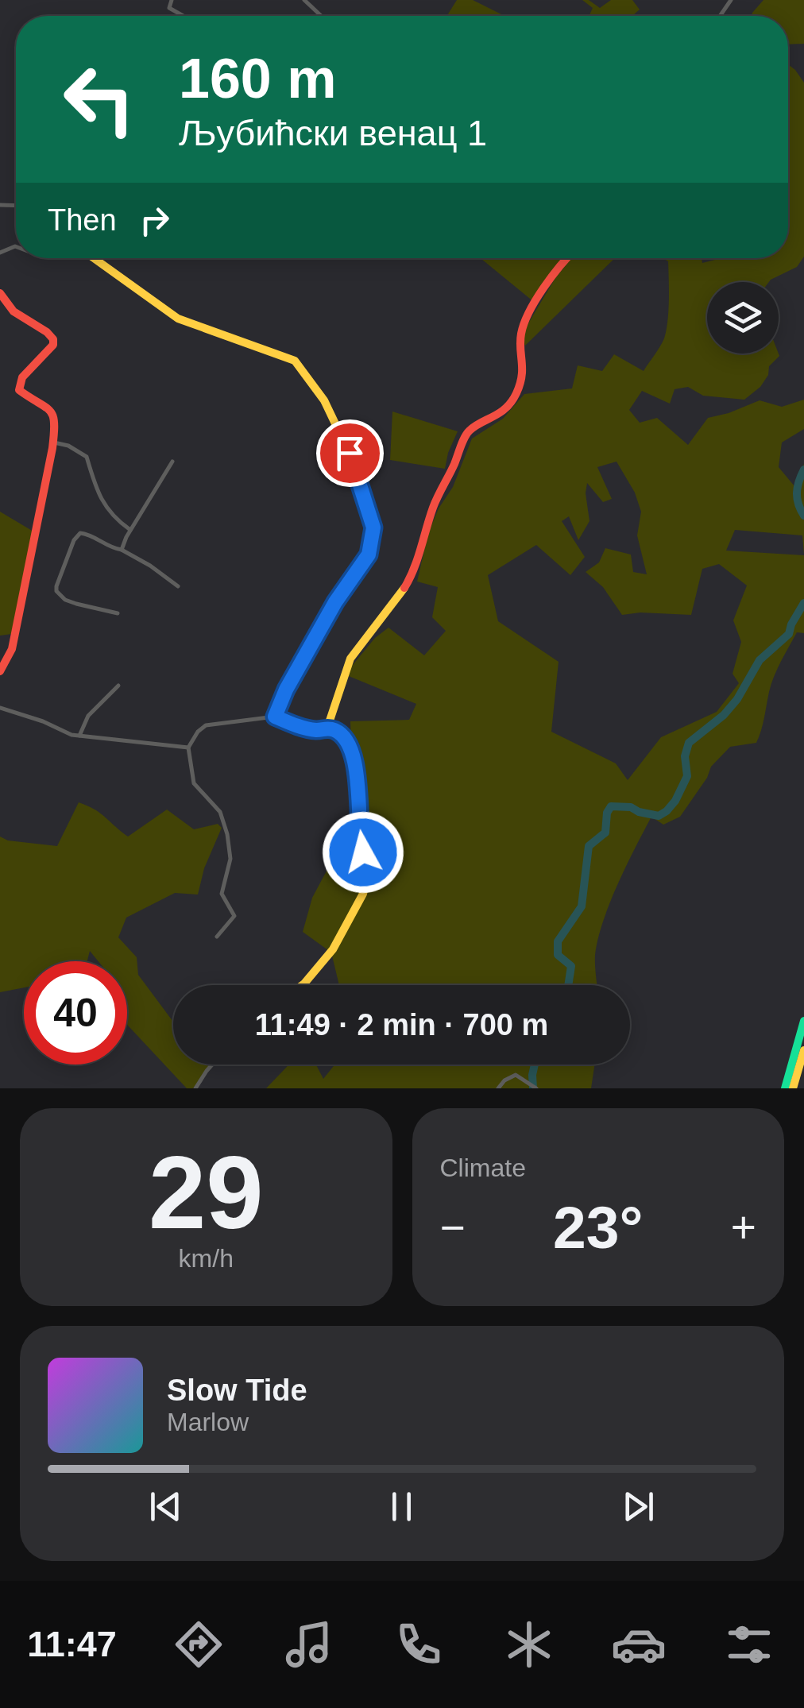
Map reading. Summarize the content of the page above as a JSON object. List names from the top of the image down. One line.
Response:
{"page":{"turn":["160 m","Љубићски венац 1"],"then":"Then","limit":"40","trip":"11:49 · 2 min · 700 m","tile":[["29","km/h"],"Climate"],"heat":["−","23°","+"],"song":["Slow Tide","Marlow"],"tabs":"11:47"}}
